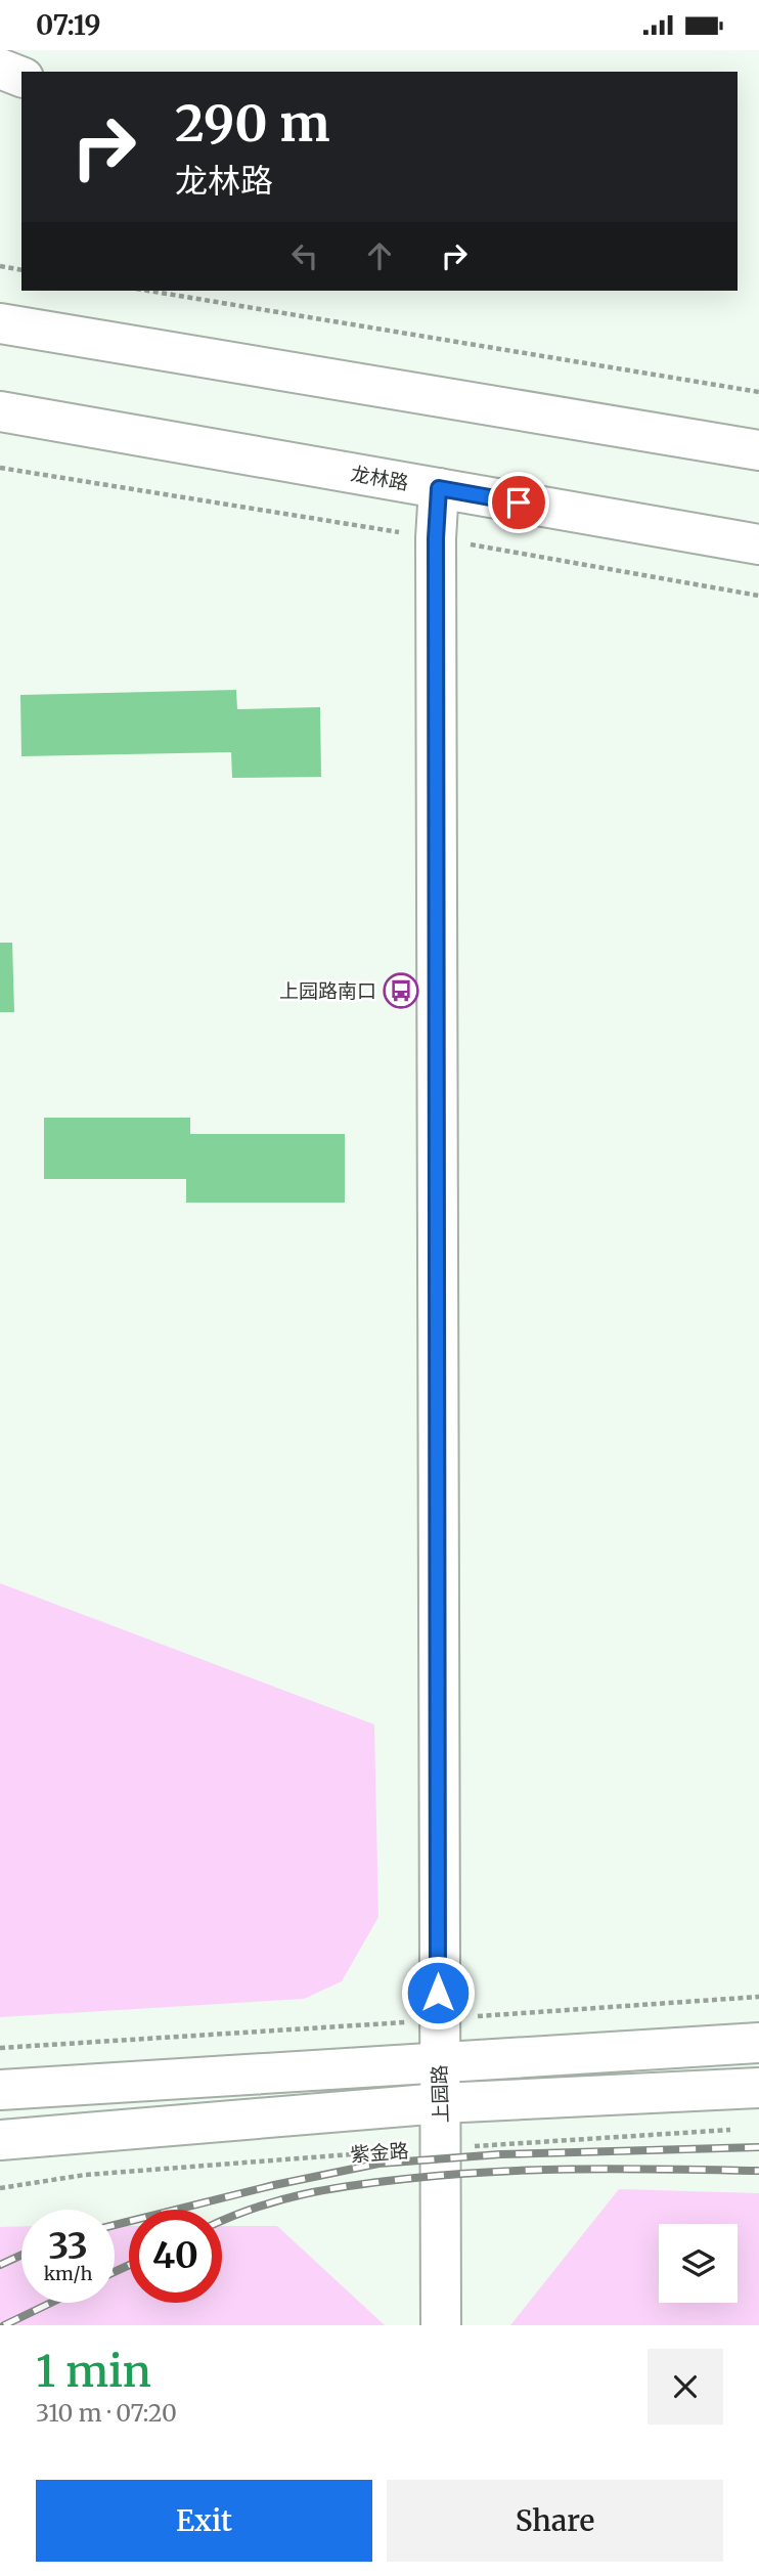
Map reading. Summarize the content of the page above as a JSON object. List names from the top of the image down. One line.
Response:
{"streets":{"main road":["龙林路","上园路"],"path":["紫金路"]},"crossings":[["龙林路","上园路"],["上园路","紫金路"]],"places":{"bus stop":["上园路南口"]},"page":{"status":"07:19","turn":["290 m","龙林路"],"speed":"33 km/h","limit":"40","heading":["1 min","310 m · 07:20"],"buttons":["Exit","Share"]}}
